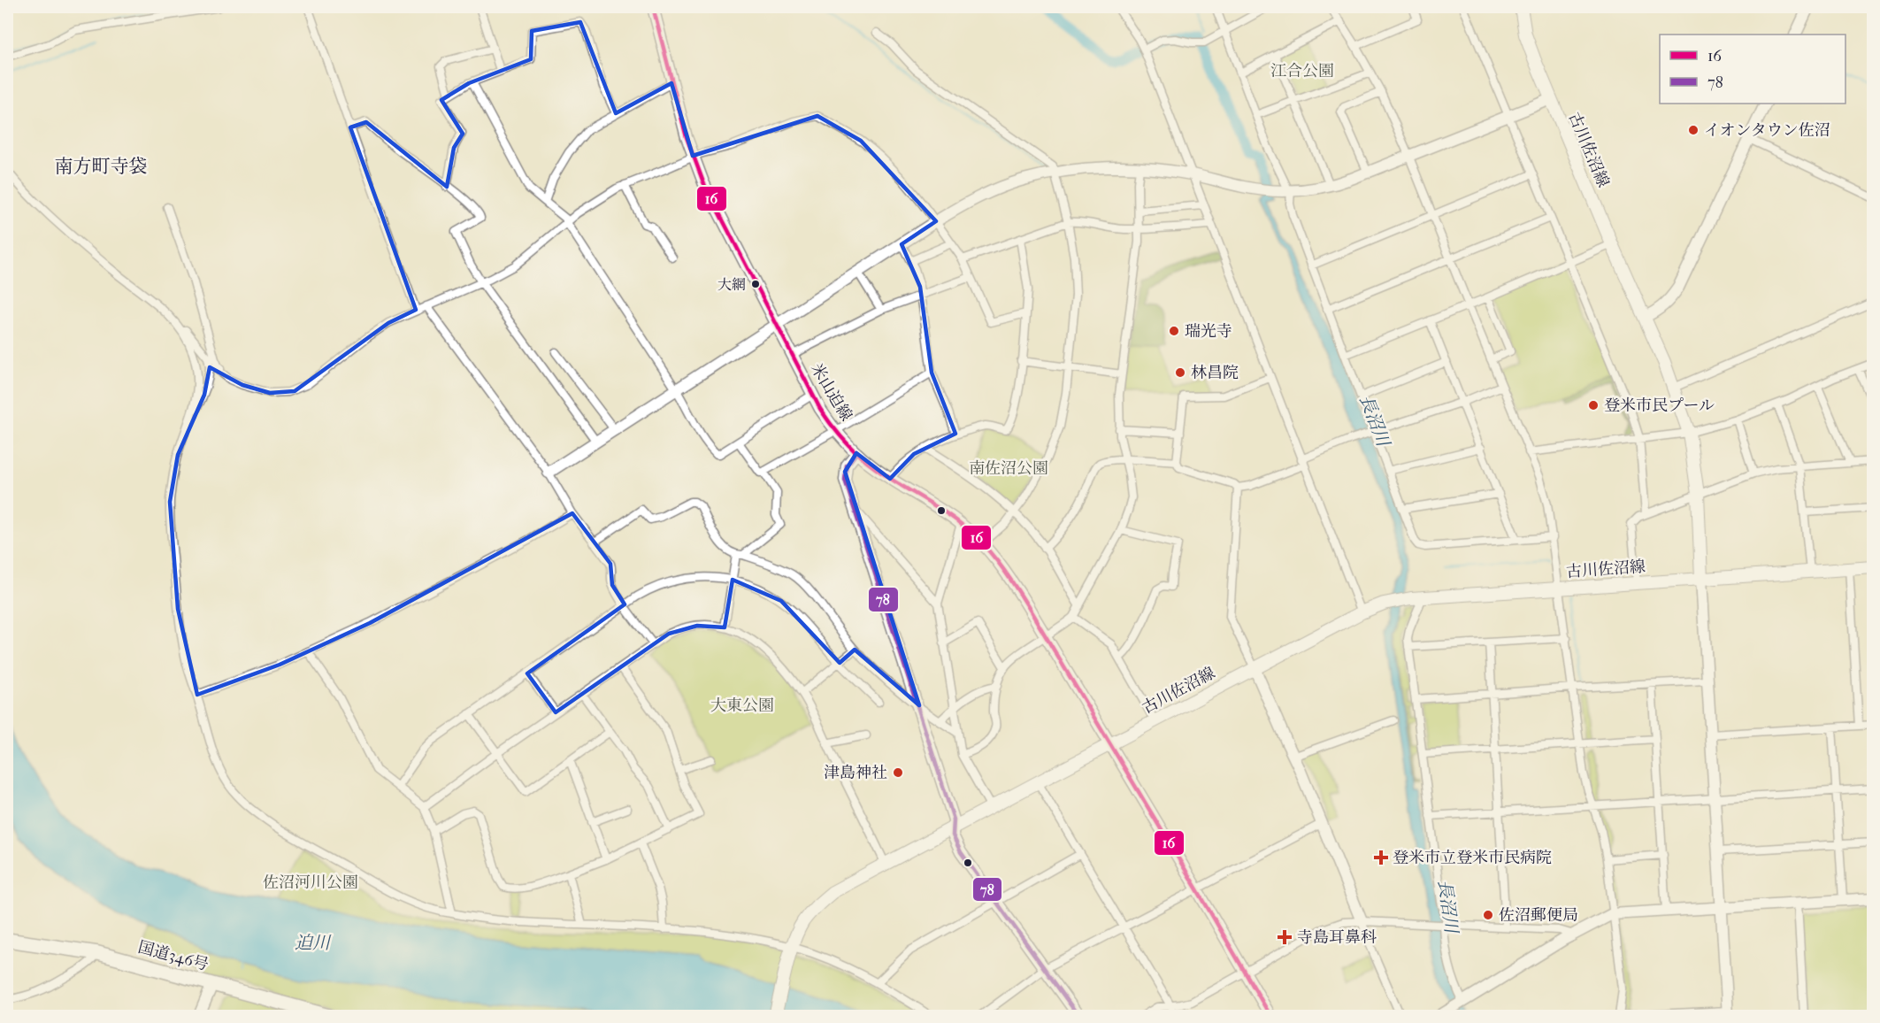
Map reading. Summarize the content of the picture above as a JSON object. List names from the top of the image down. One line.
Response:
{"streets":{"highway":["国道346号"],"main road":["古川佐沼線"],"street":["米山迫線"]},"crossings":[["古川佐沼線","米山迫線"]],"districts":["南方町寺袋"],"water":["長沼川","迫川"],"parks":["江合公園","南佐沼公園","大東公園","佐沼河川公園"],"places":{"other":["イオンタウン佐沼","大網","瑞光寺","林昌院","登米市民プール","津島神社","佐沼郵便局"],"health":["登米市立登米市民病院","寺島耳鼻科"]},"lines":["transit line 16","transit line 78"],"legend":["16","78"]}
